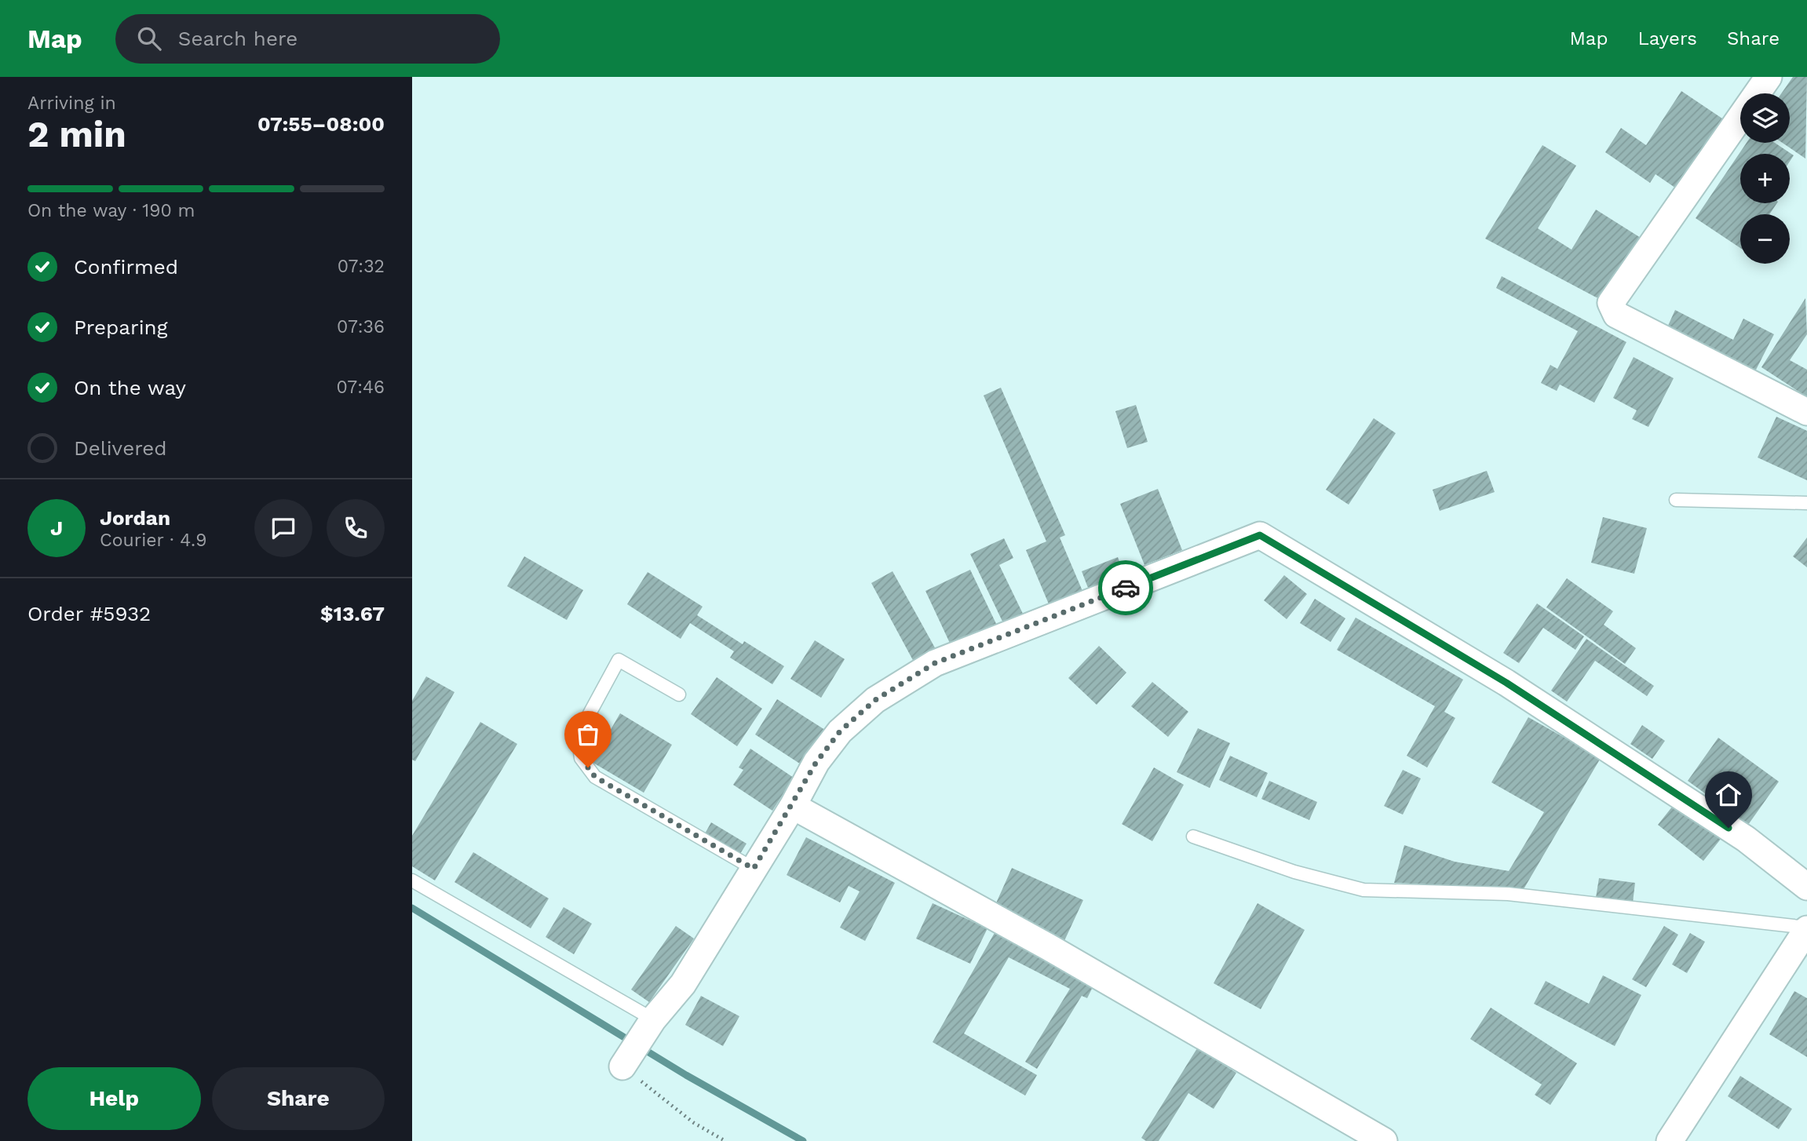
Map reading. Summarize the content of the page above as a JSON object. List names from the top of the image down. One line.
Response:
{"page":{"header":"Map","search":"Search here","nav":["Map","Layers","Share"],"heading":["2 min","Arriving in","07:55–08:00"],"panel":["Jordan","Courier · 4.9","Order #5932","$13.67"],"map_buttons":["+","−"],"bar":"On the way · 190 m","list":[["Confirmed","07:32"],["Preparing","07:36"],["On the way","07:46"],"Delivered"],"round":"J","buttons":["Help","Share"]}}
